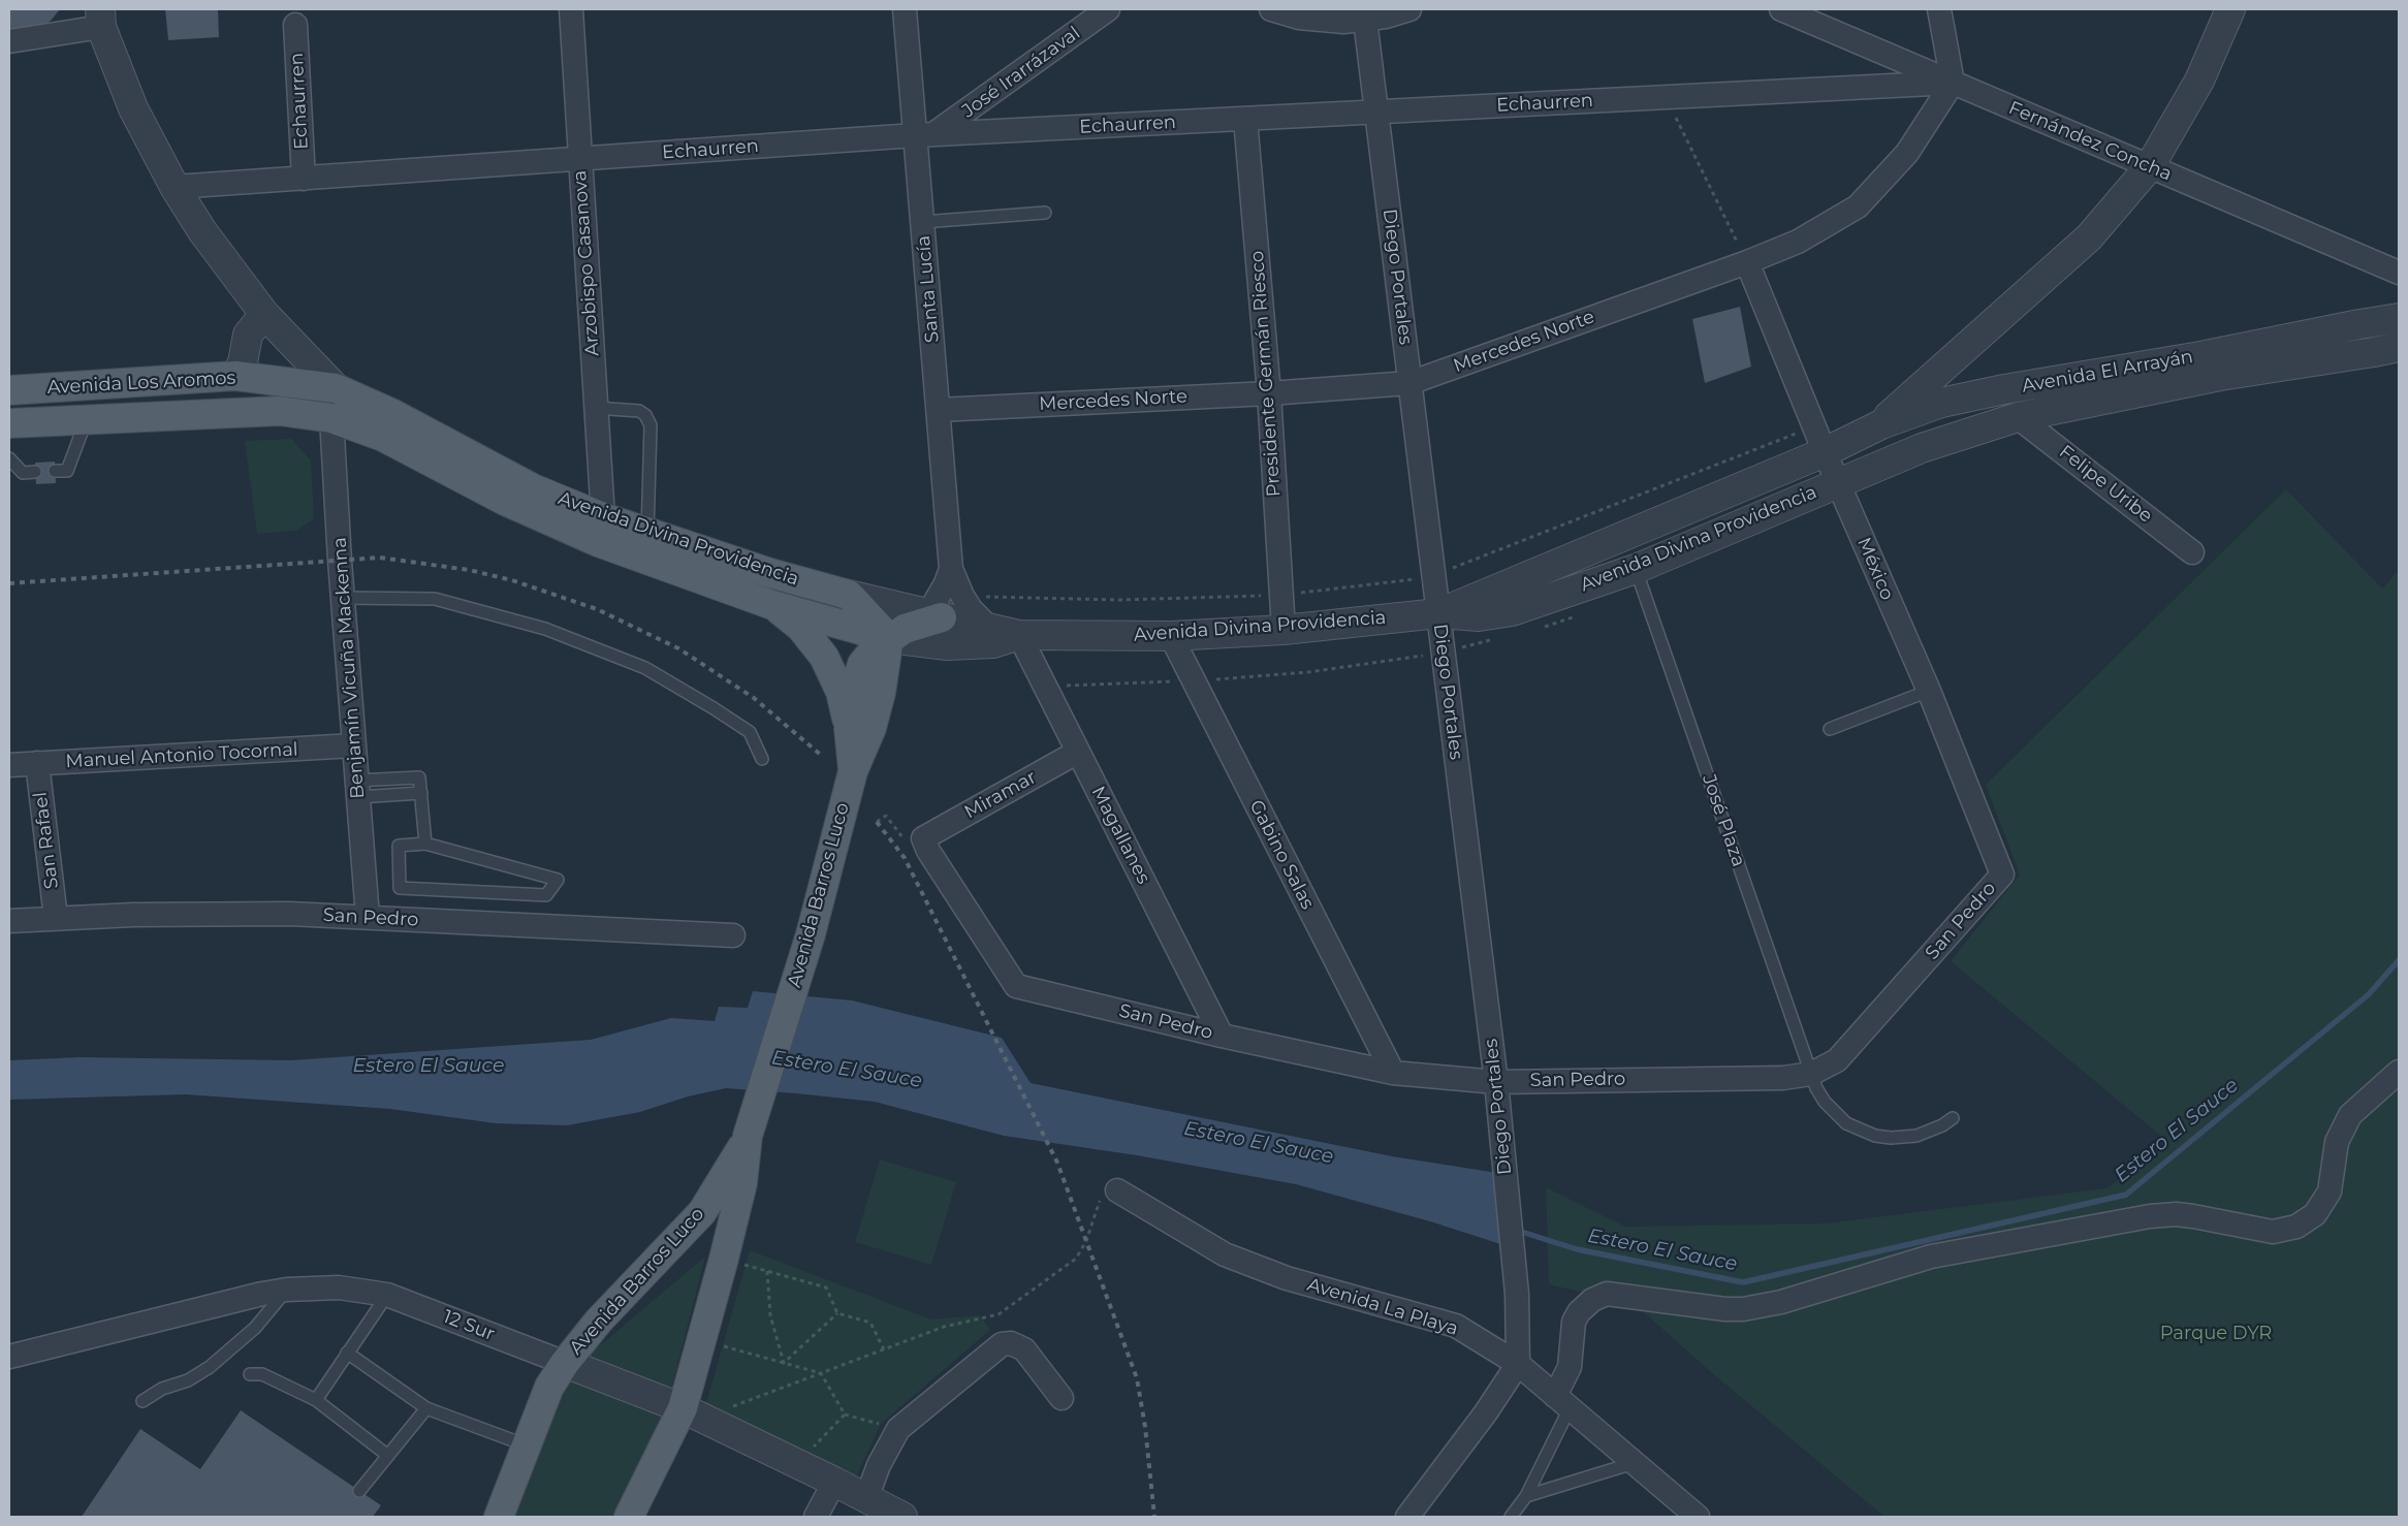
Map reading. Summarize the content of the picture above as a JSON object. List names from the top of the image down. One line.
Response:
{"streets":{"main road":["Avenida Los Aromos","Avenida Divina Providencia","Avenida Barros Luco"],"street":["José Irarrázaval","Echaurren","Fernández Concha","Arzobispo Casanova","Diego Portales","Santa Lucía","Mercedes Norte","Avenida El Arrayán","Presidente Germán Riesco","Felipe Uribe","México","Benjamín Vicuña Mackenna","Manuel Antonio Tocornal","Miramar","Magallanes","San Rafael","Gabino Salas","San Pedro","Avenida La Playa","12 Sur"],"lane":["José Plaza"]},"crossings":[["José Irarrázaval","Echaurren"],["José Irarrázaval","Santa Lucía"],["Echaurren","Fernández Concha"],["Echaurren","Arzobispo Casanova"],["Echaurren","Diego Portales"],["Echaurren","Santa Lucía"],["Echaurren","Mercedes Norte"],["Echaurren","Presidente Germán Riesco"],["Echaurren","Avenida Divina Providencia"],["Fernández Concha","Mercedes Norte"],["Arzobispo Casanova","Avenida Divina Providencia"],["Diego Portales","Mercedes Norte"],["Diego Portales","Avenida Divina Providencia"],["Diego Portales","San Pedro"],["Diego Portales","Avenida La Playa"],["Santa Lucía","Mercedes Norte"],["Santa Lucía","Avenida Divina Providencia"],["Mercedes Norte","Presidente Germán Riesco"],["Mercedes Norte","México"],["Avenida El Arrayán","Felipe Uribe"],["Avenida El Arrayán","Avenida Divina Providencia"],["Avenida El Arrayán","México"],["Presidente Germán Riesco","Avenida Divina Providencia"],["Avenida Los Aromos","Avenida Divina Providencia"],["Avenida Los Aromos","Benjamín Vicuña Mackenna"],["Avenida Divina Providencia","México"],["Avenida Divina Providencia","Benjamín Vicuña Mackenna"],["Avenida Divina Providencia","José Plaza"],["Avenida Divina Providencia","Magallanes"],["Avenida Divina Providencia","Gabino Salas"],["Avenida Divina Providencia","Avenida Barros Luco"],["México","San Pedro"],["Benjamín Vicuña Mackenna","Manuel Antonio Tocornal"],["Benjamín Vicuña Mackenna","San Pedro"],["Manuel Antonio Tocornal","San Rafael"],["Miramar","Magallanes"],["Miramar","San Pedro"],["José Plaza","San Pedro"],["Magallanes","San Pedro"],["San Rafael","San Pedro"],["Gabino Salas","San Pedro"],["Avenida Barros Luco","12 Sur"]],"water":["Estero El Sauce"],"parks":["Parque DYR"]}
